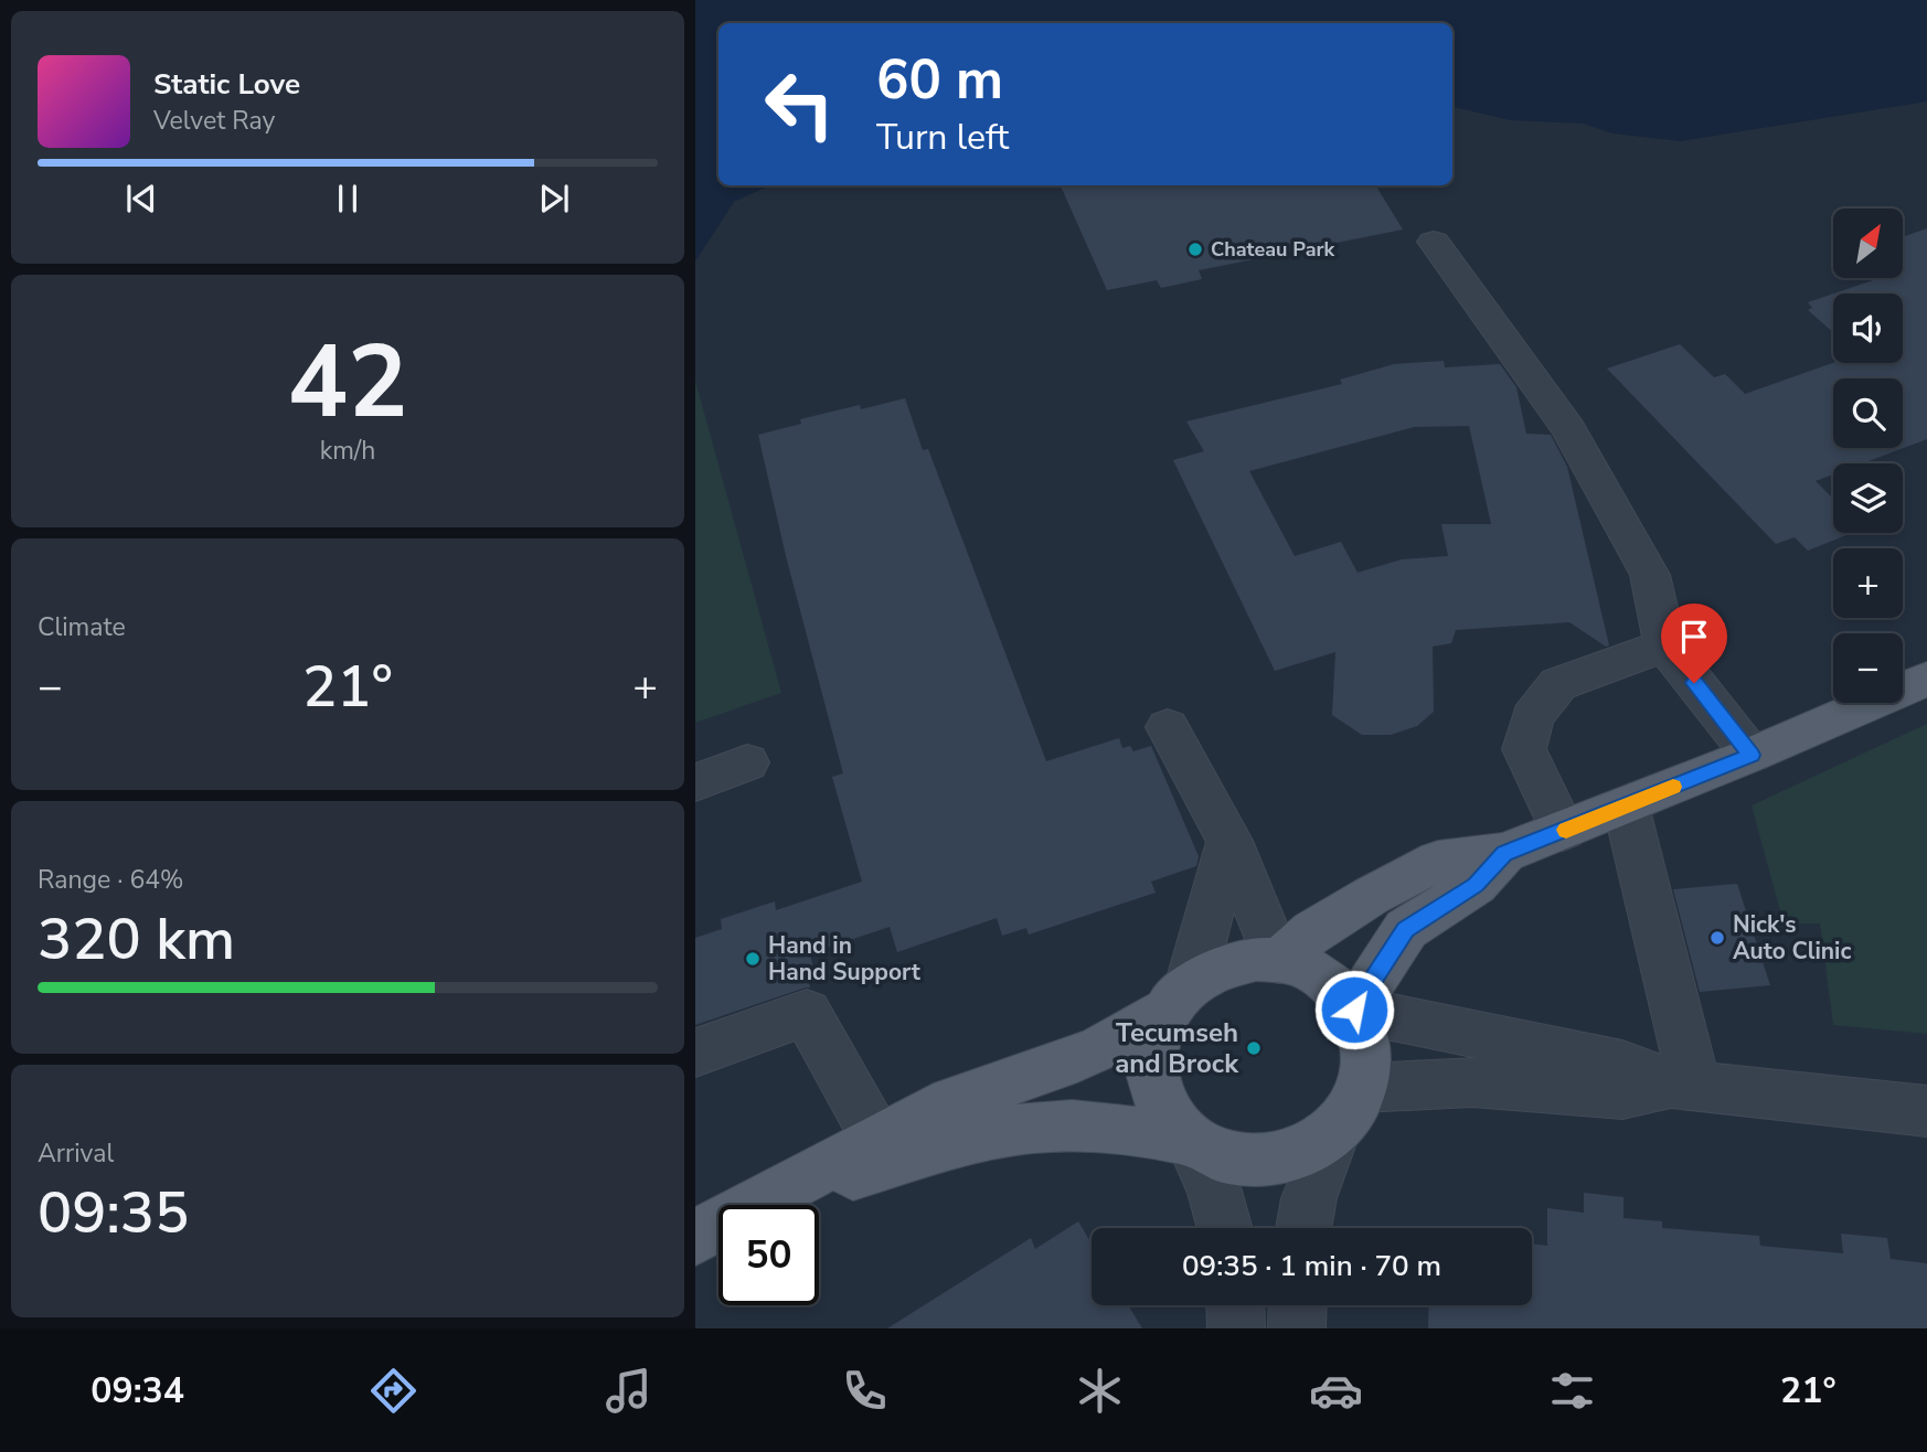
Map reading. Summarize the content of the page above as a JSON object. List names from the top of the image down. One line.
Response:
{"places":["Chateau Park","Nick's Auto Clinic","Hand in Hand Support","Tecumseh and Brock"],"north":"top right","page":{"turn":["60 m","Turn left"],"song":["Static Love","Velvet Ray"],"map_buttons":["+","−"],"tile":[["42","km/h"],"Climate",["Range · 64%","320 km"],["Arrival","09:35"]],"heat":["−","21°","+"],"limit":"50","trip":"09:35 · 1 min · 70 m","tabs":["09:34","21°"]}}
